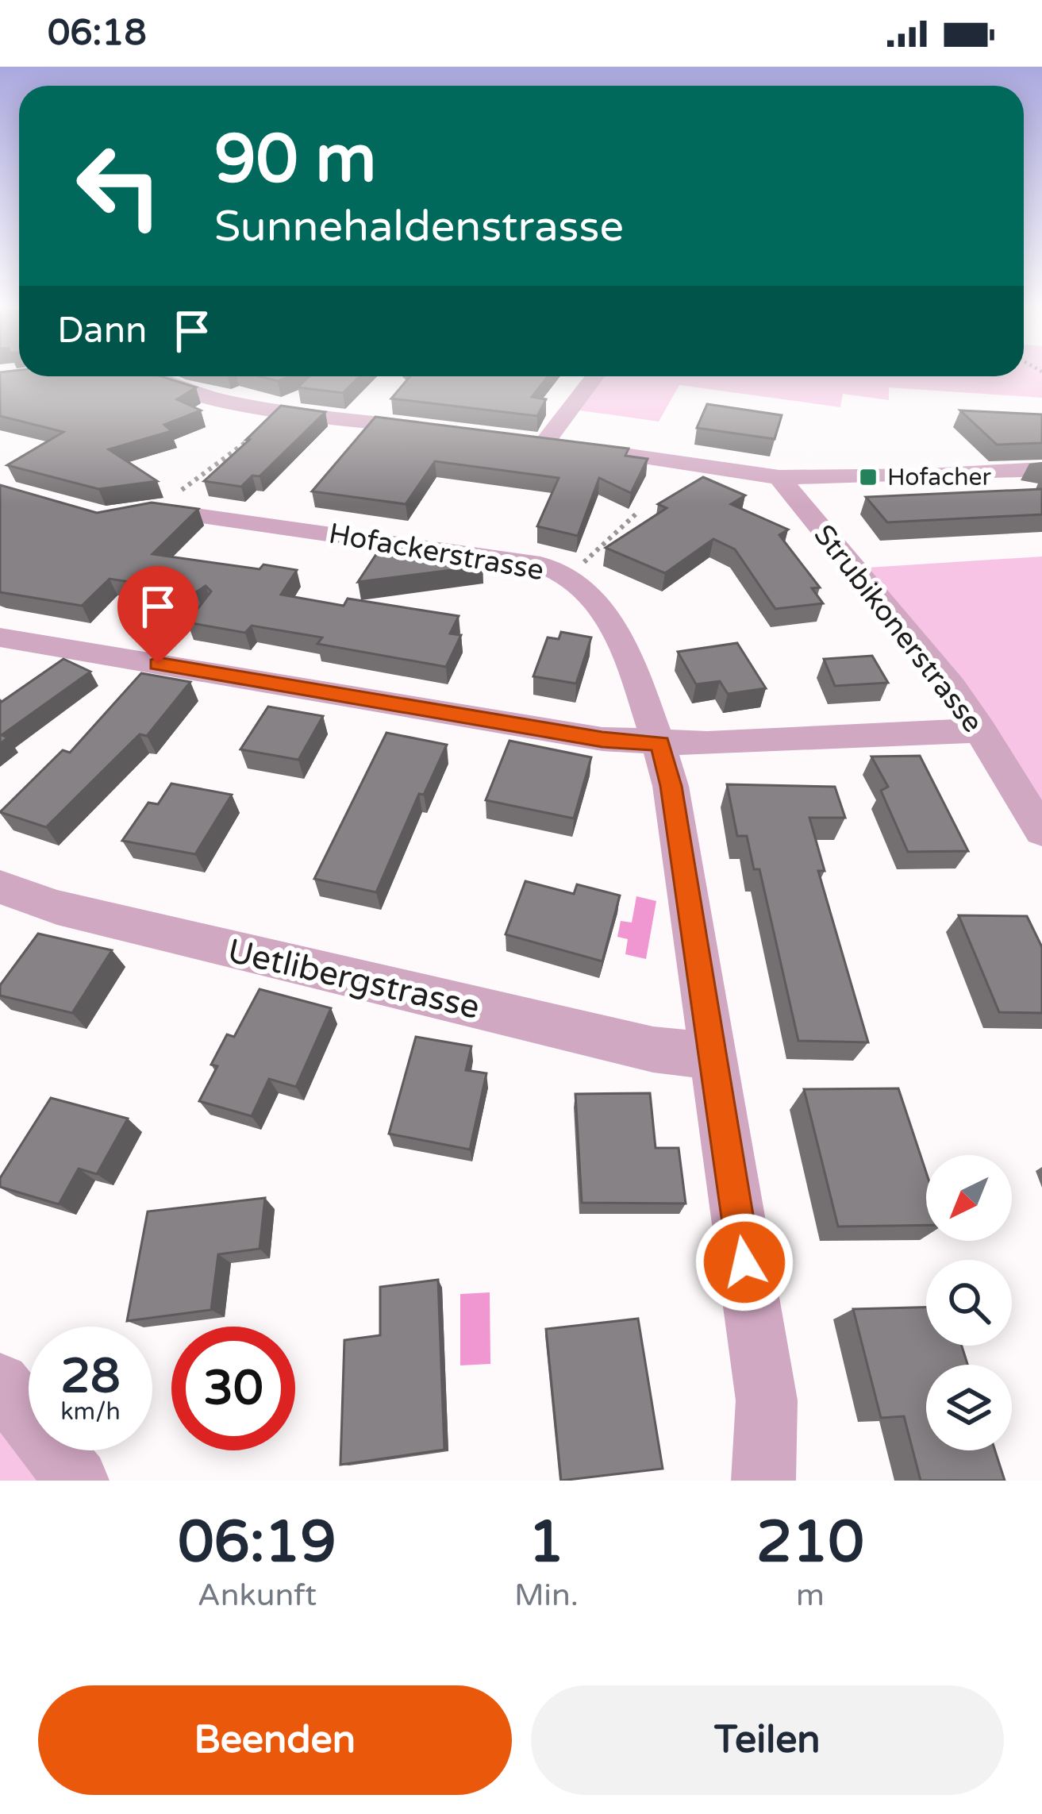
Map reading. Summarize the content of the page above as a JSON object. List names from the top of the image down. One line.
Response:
{"streets":{"street":["Hofackerstrasse","Strubikonerstrasse","Uetlibergstrasse"]},"crossings":[["Hofackerstrasse","Uetlibergstrasse"]],"places":{"transit":["Hofacher"]},"north":"bottom left","page":{"status":"06:18","turn":["90 m","Sunnehaldenstrasse"],"then":"Dann","speed":"28 km/h","limit":"30","eta":["06:19","Ankunft","1","Min.","210","m"],"buttons":["Beenden","Teilen"]}}
